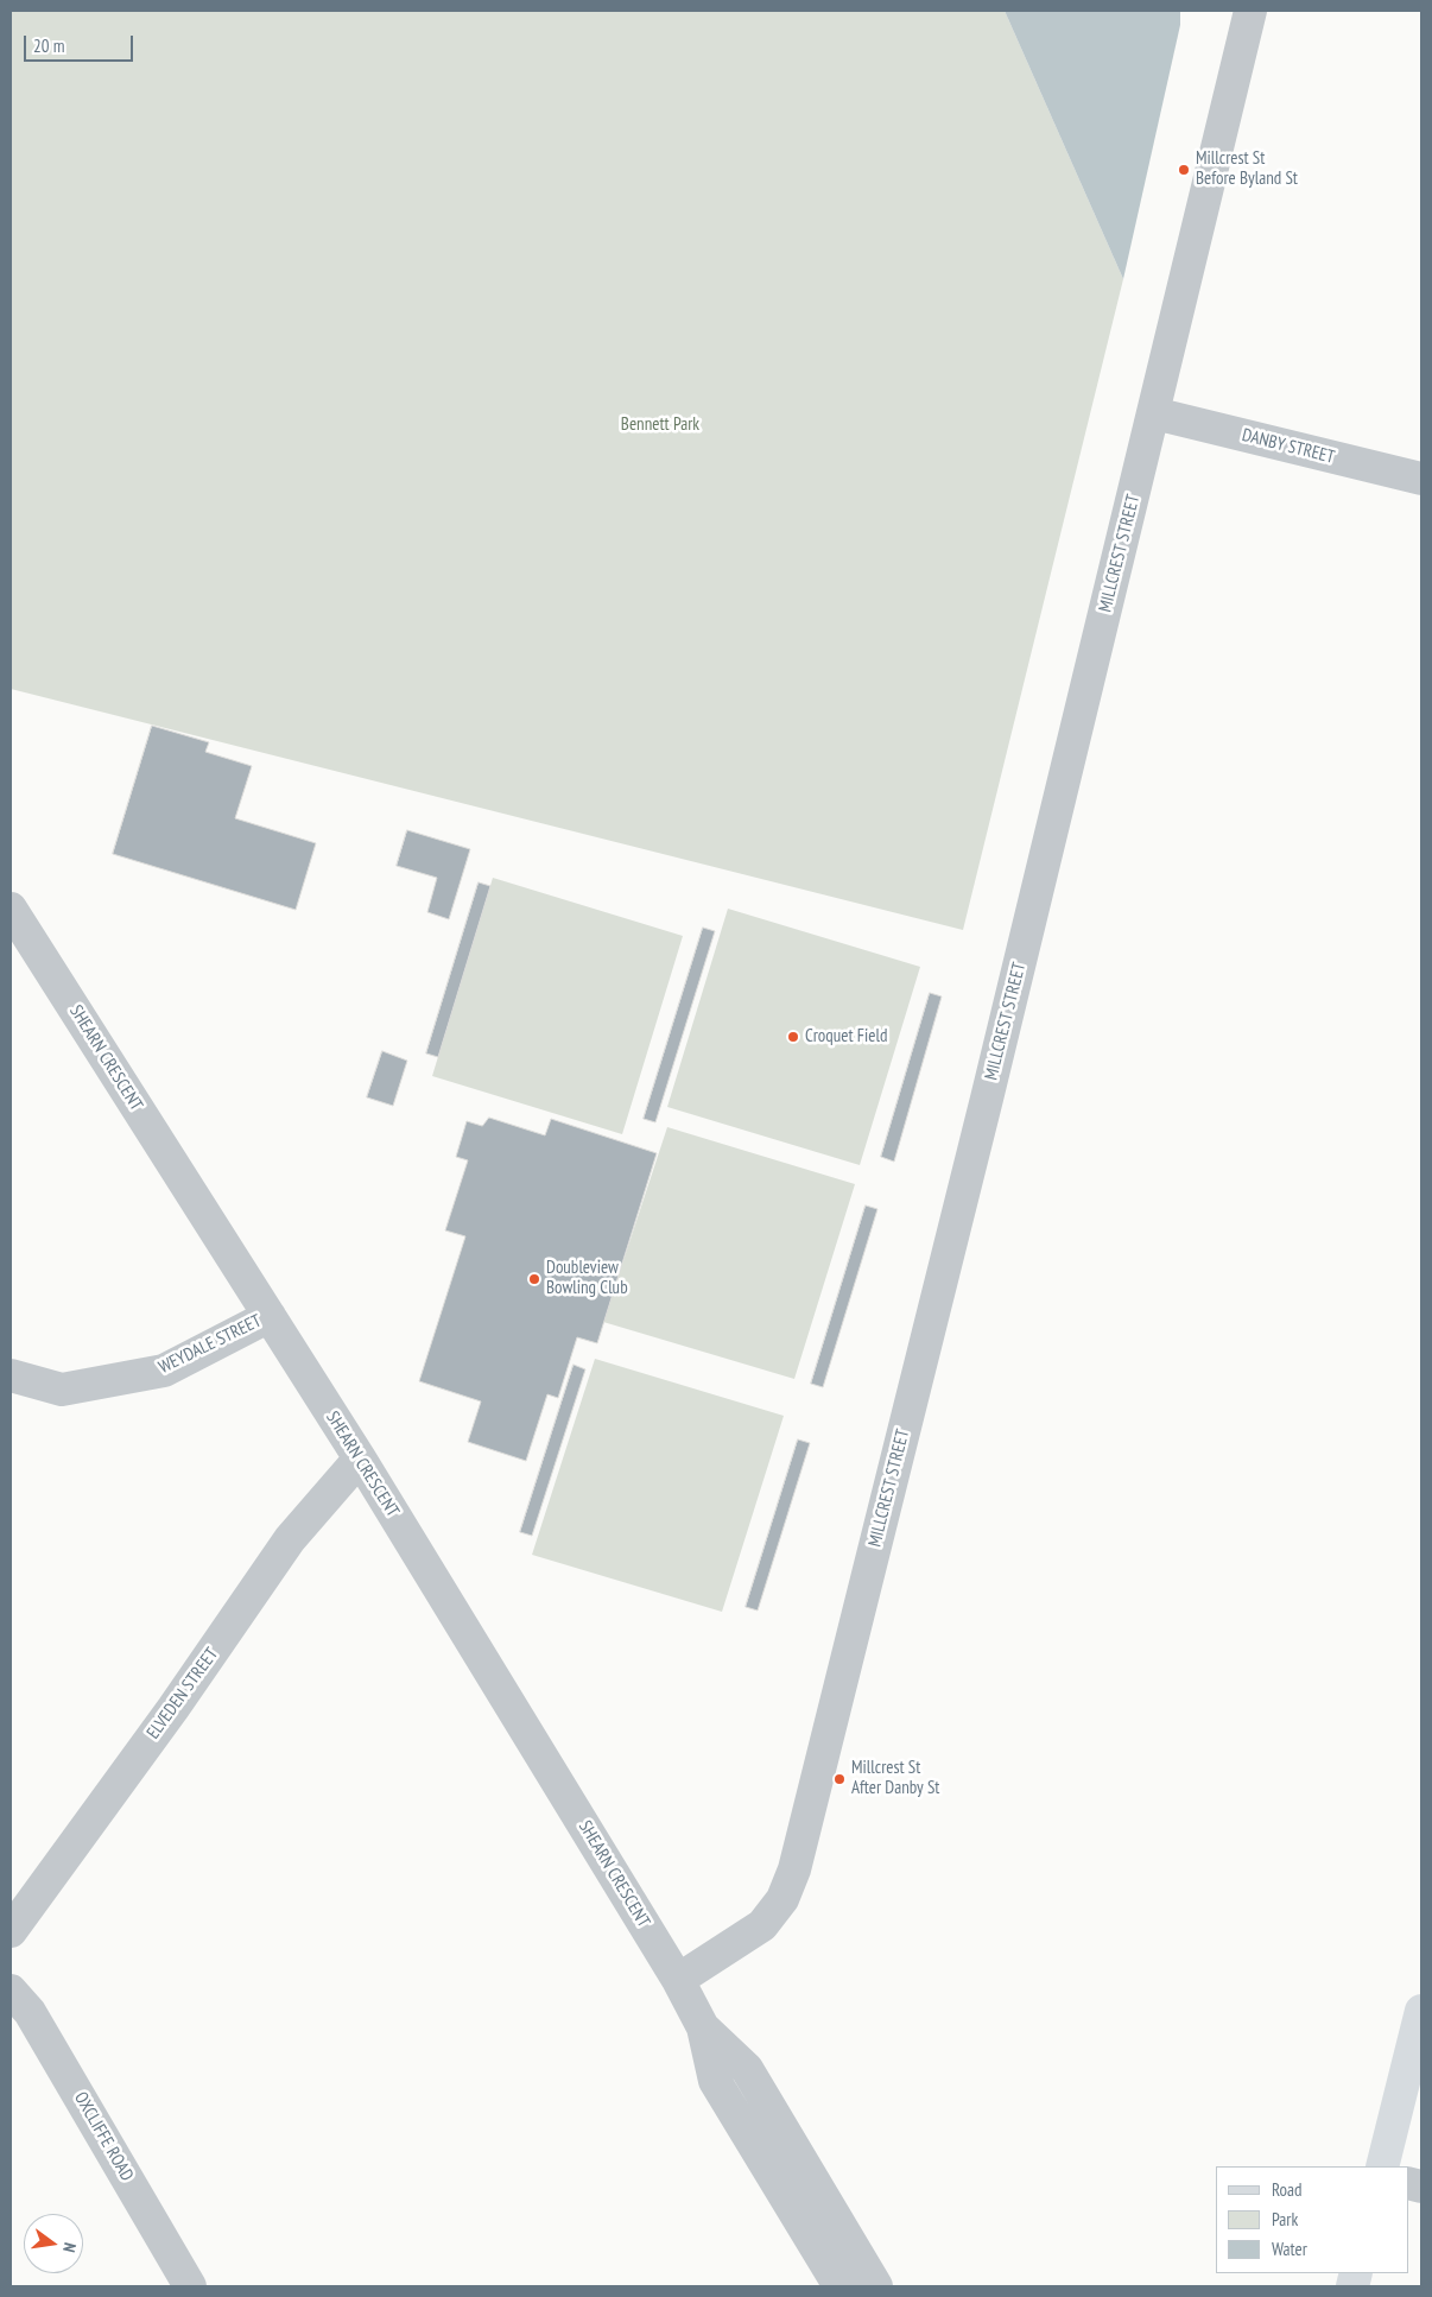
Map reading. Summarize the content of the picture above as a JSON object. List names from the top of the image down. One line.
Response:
{"streets":{"street":["DANBY STREET","MILLCREST STREET","SHEARN CRESCENT","WEYDALE STREET","ELVEDEN STREET","OXCLIFFE ROAD"]},"crossings":[["DANBY STREET","MILLCREST STREET"],["MILLCREST STREET","SHEARN CRESCENT"],["SHEARN CRESCENT","WEYDALE STREET"],["SHEARN CRESCENT","ELVEDEN STREET"]],"parks":["Bennett Park"],"places":["Millcrest St Before Byland St","Croquet Field","Doubleview Bowling Club","Millcrest St After Danby St"],"legend":["Road","Park","Water"],"scale_bar":"20 m","north":"right"}
